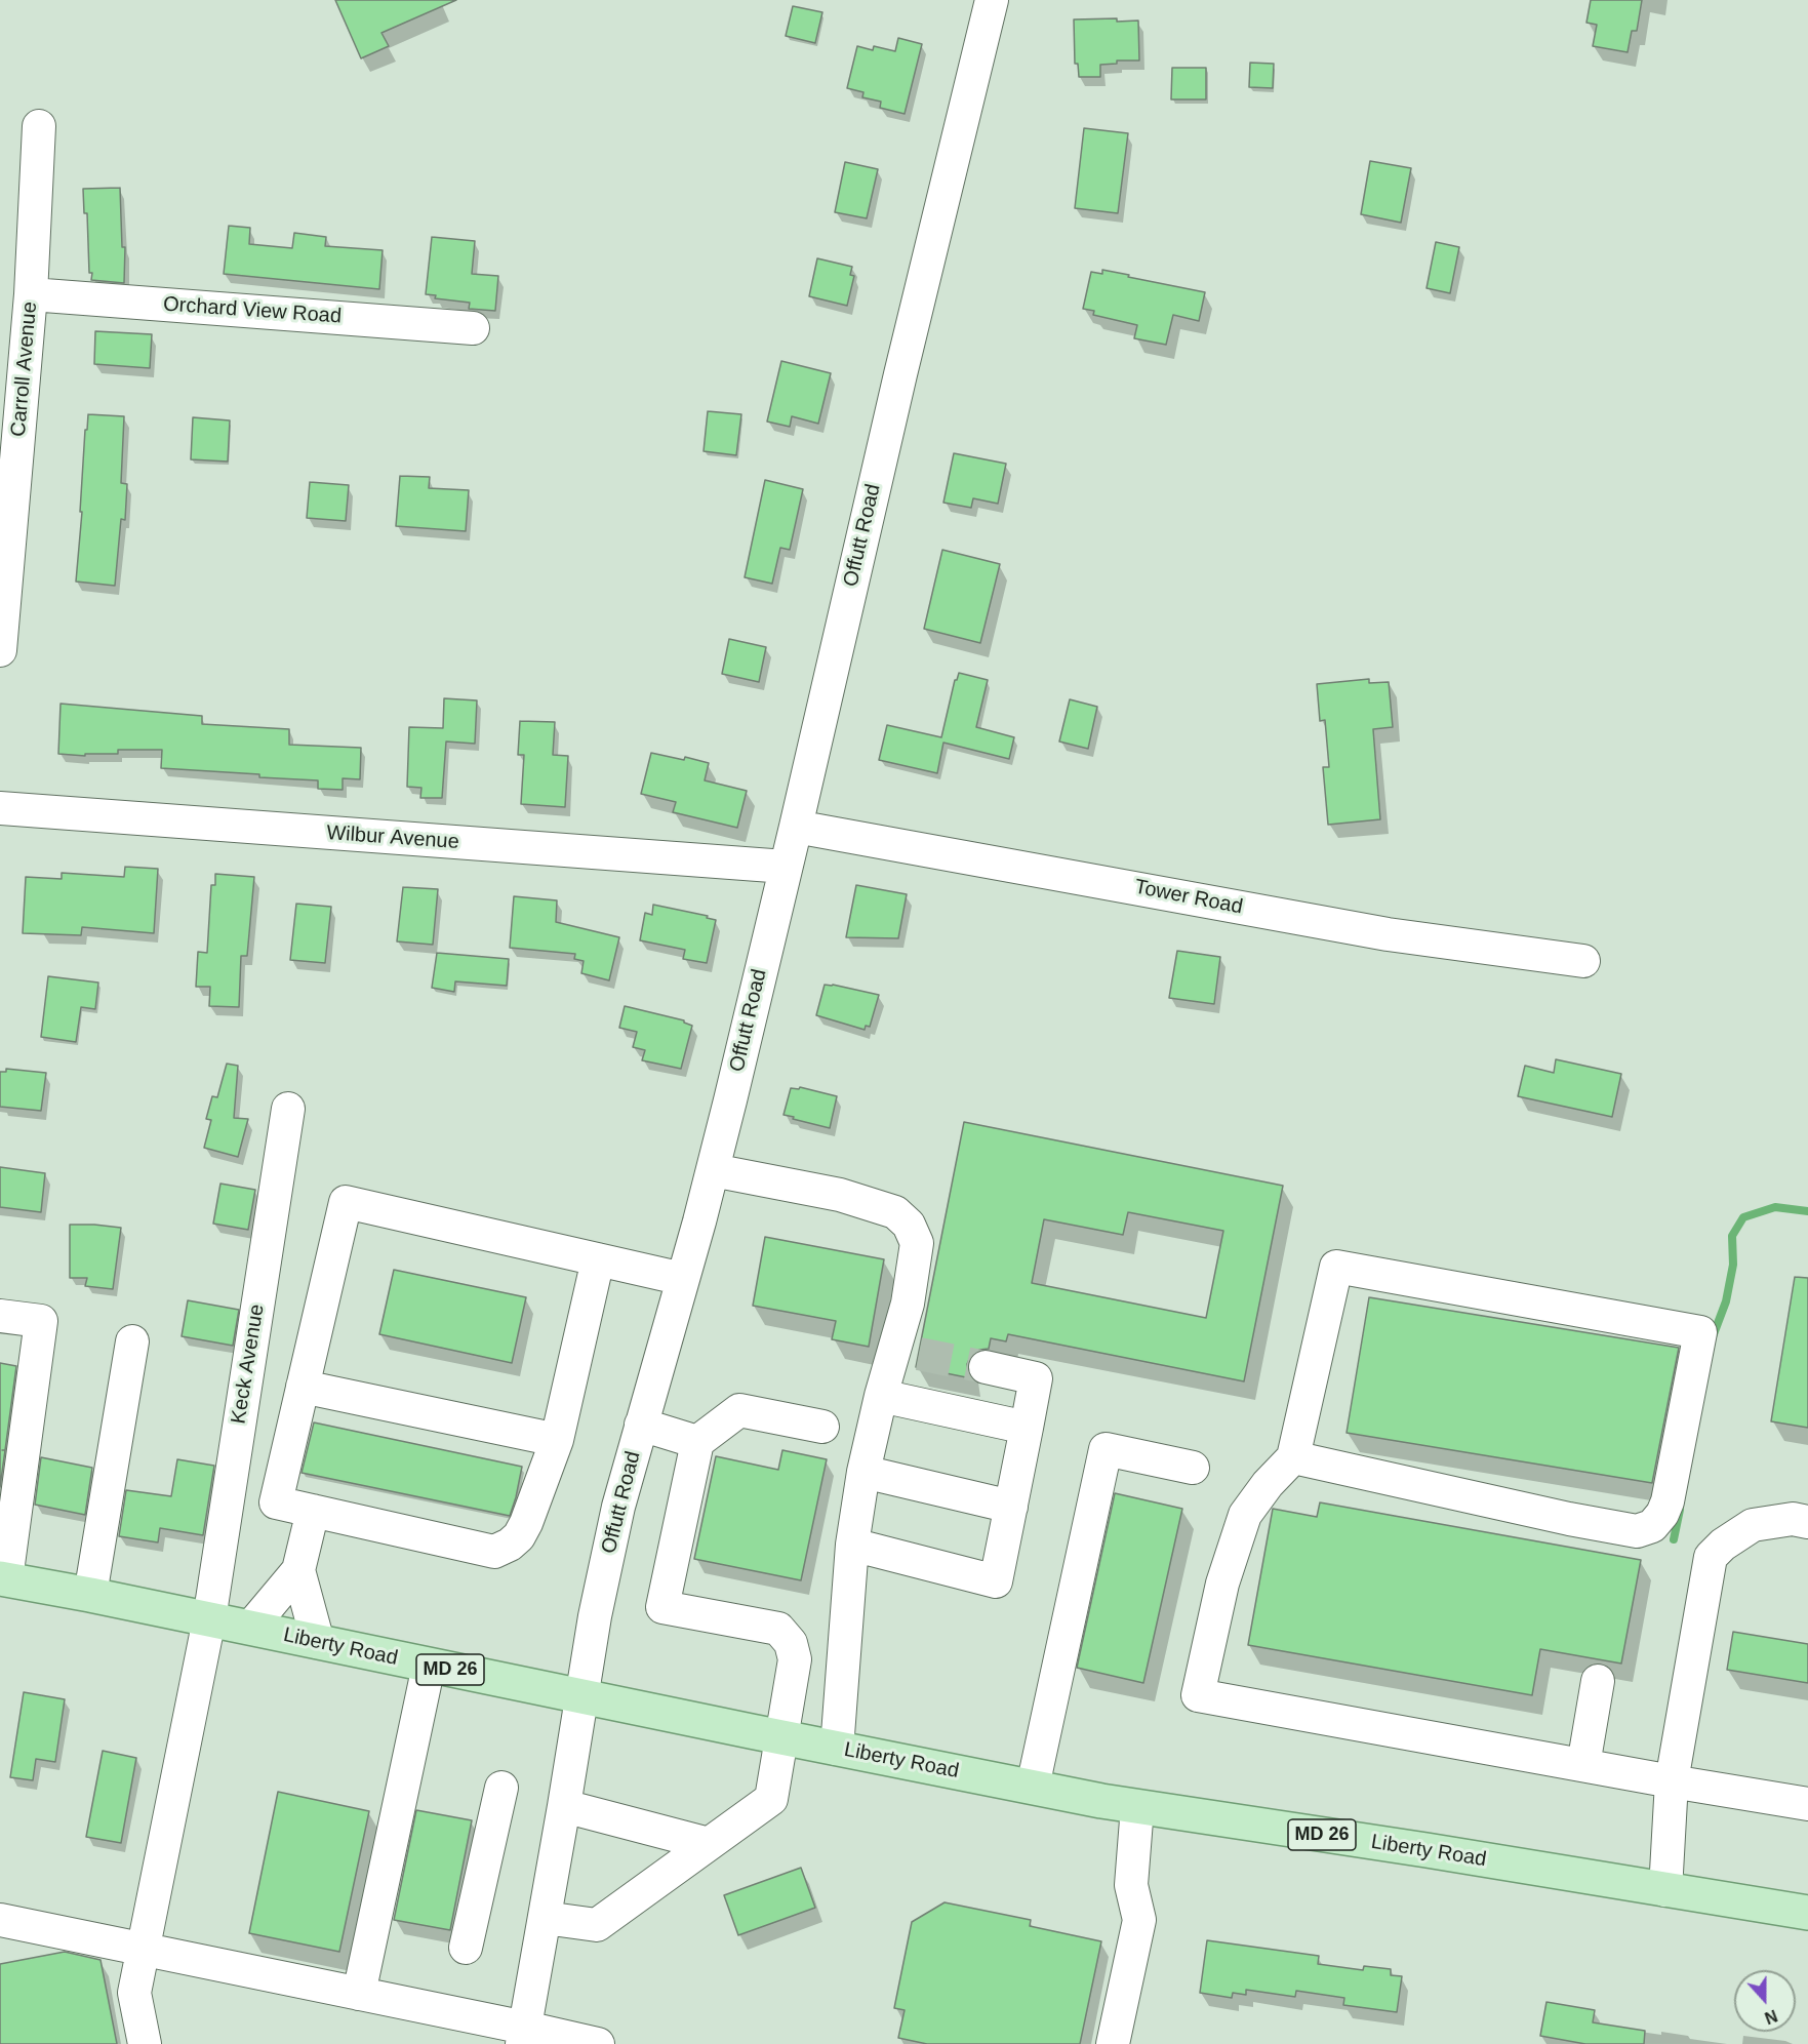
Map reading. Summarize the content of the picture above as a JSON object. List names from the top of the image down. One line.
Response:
{"streets":{"main road":["Liberty Road","MD 26"],"street":["Orchard View Road","Carroll Avenue","Offutt Road","Wilbur Avenue","Tower Road","Keck Avenue"]},"crossings":[["Orchard View Road","Carroll Avenue"],["Offutt Road","Wilbur Avenue"],["Offutt Road","Tower Road"],["Offutt Road","Liberty Road"],["Keck Avenue","Liberty Road"]],"north":"bottom"}
